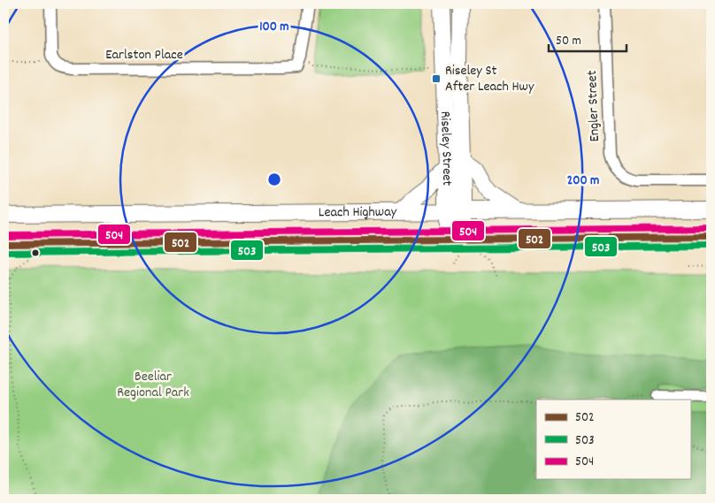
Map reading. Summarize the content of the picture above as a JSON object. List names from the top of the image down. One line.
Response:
{"streets":{"highway":["Riseley Street","Leach Highway"],"street":["Earlston Place","Engler Street"]},"crossings":[["Riseley Street","Leach Highway"]],"parks":["Beeliar Regional Park"],"places":{"transit":["Riseley St After Leach Hwy"]},"lines":["transit line 504","transit line 502","transit line 503"],"legend":["502","503","504"],"scale_bar":"50 m","rings":["100 m","200 m"]}
